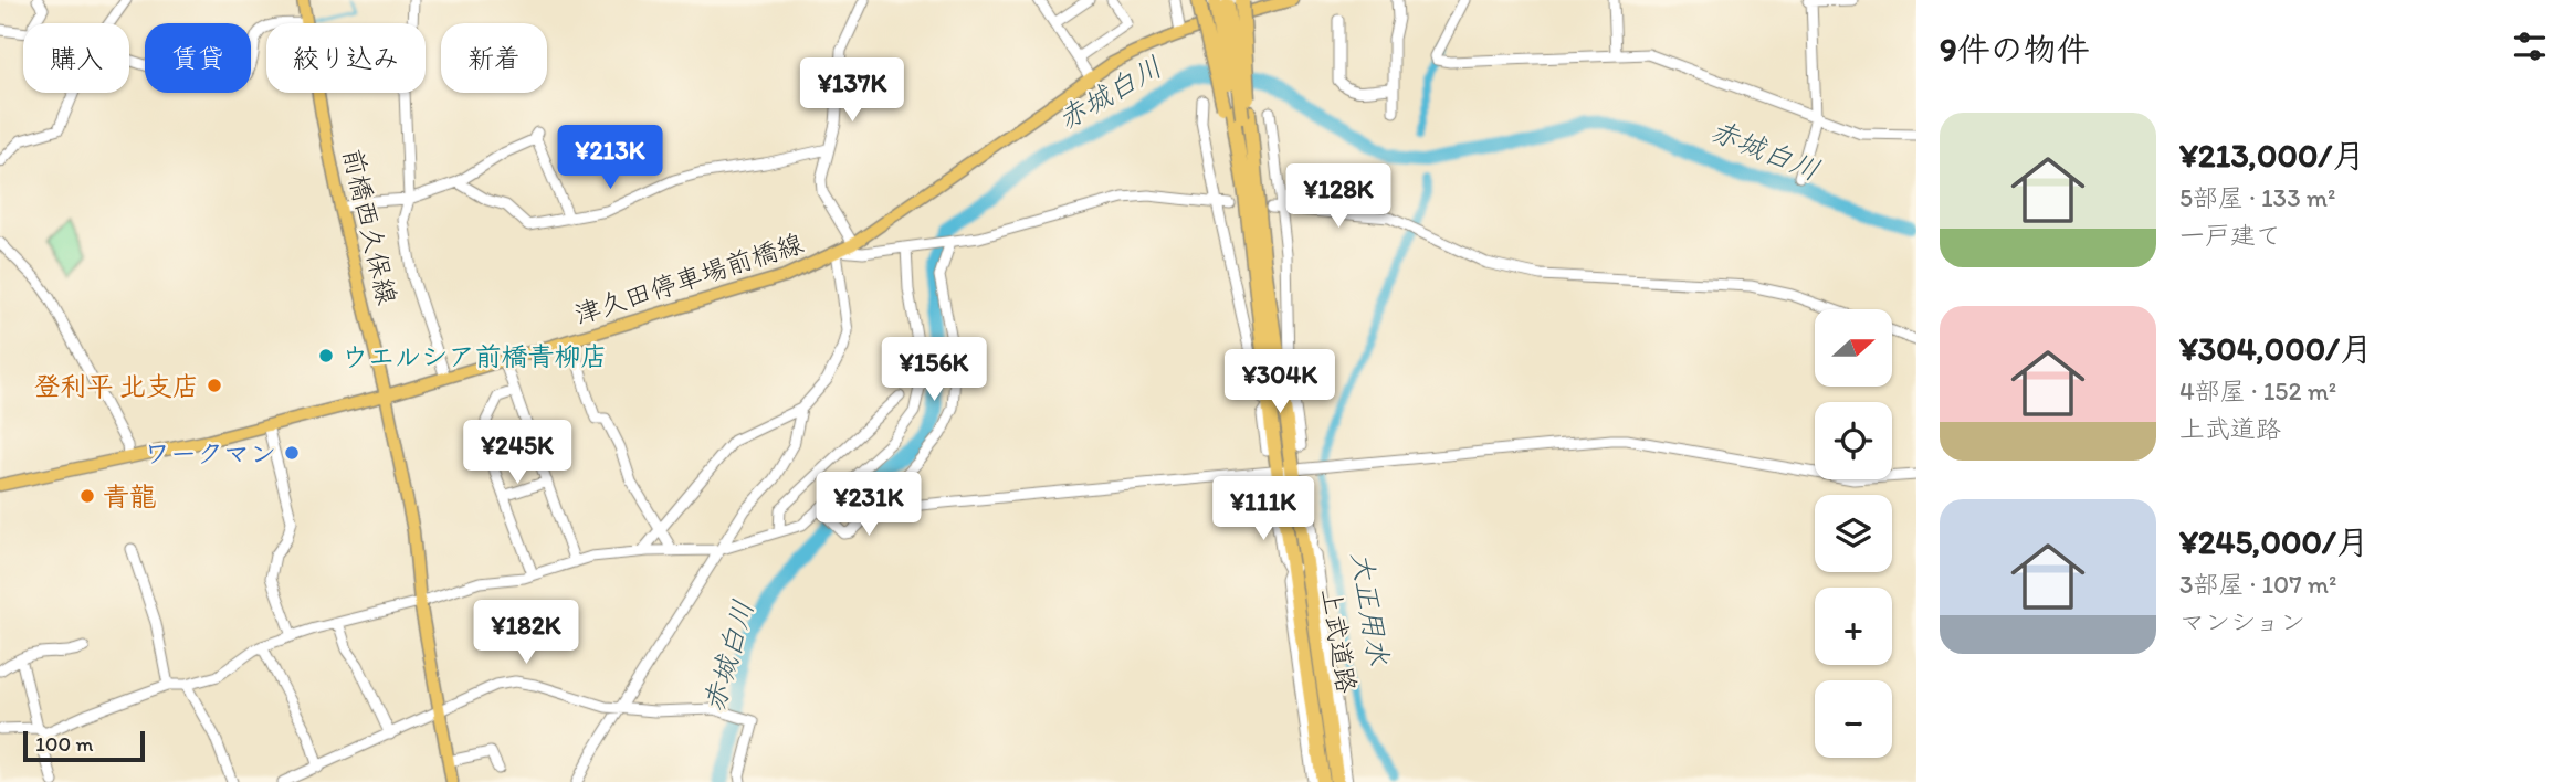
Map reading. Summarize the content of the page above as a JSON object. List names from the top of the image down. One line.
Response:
{"streets":{"highway":["上武道路"],"main road":["前橋西久保線","津久田停車場前橋線"]},"crossings":[["前橋西久保線","津久田停車場前橋線"]],"water":["赤城白川","大正用水"],"places":["ウエルシア前橋青柳店","登利平 北支店","ワークマン","青龍"],"scale_bar":"100 m","north":"right","page":{"heading":"9件の物件","chip":["購入","賃貸","絞り込み","新着"],"price":["¥137K","¥213K","¥128K","¥156K","¥304K","¥245K","¥231K","¥111K","¥182K"],"list":[{"name":"¥213,000/月","note":"5部屋 · 133 m² · 一戸建て"},{"name":"¥304,000/月","note":"4部屋 · 152 m² · 上武道路"},{"name":"¥245,000/月","note":"3部屋 · 107 m² · マンション"}],"map_buttons":["+","−"],"scale":"100 m"}}
